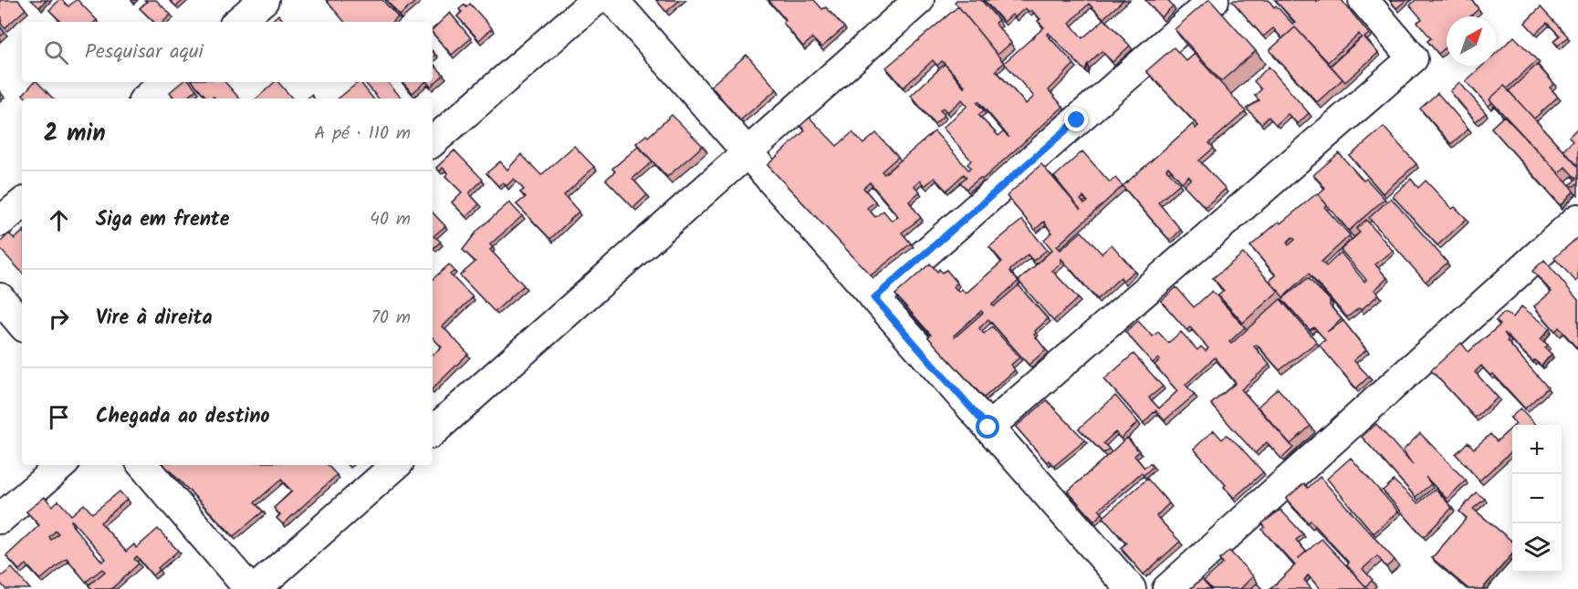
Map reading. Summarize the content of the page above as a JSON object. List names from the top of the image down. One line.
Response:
{"north":"top right","page":{"search":"Pesquisar aqui","heading":["2 min","A pé · 110 m"],"list":[["Siga em frente","40 m"],["Vire à direita","70 m"],"Chegada ao destino"],"map_buttons":["+","−"]}}
